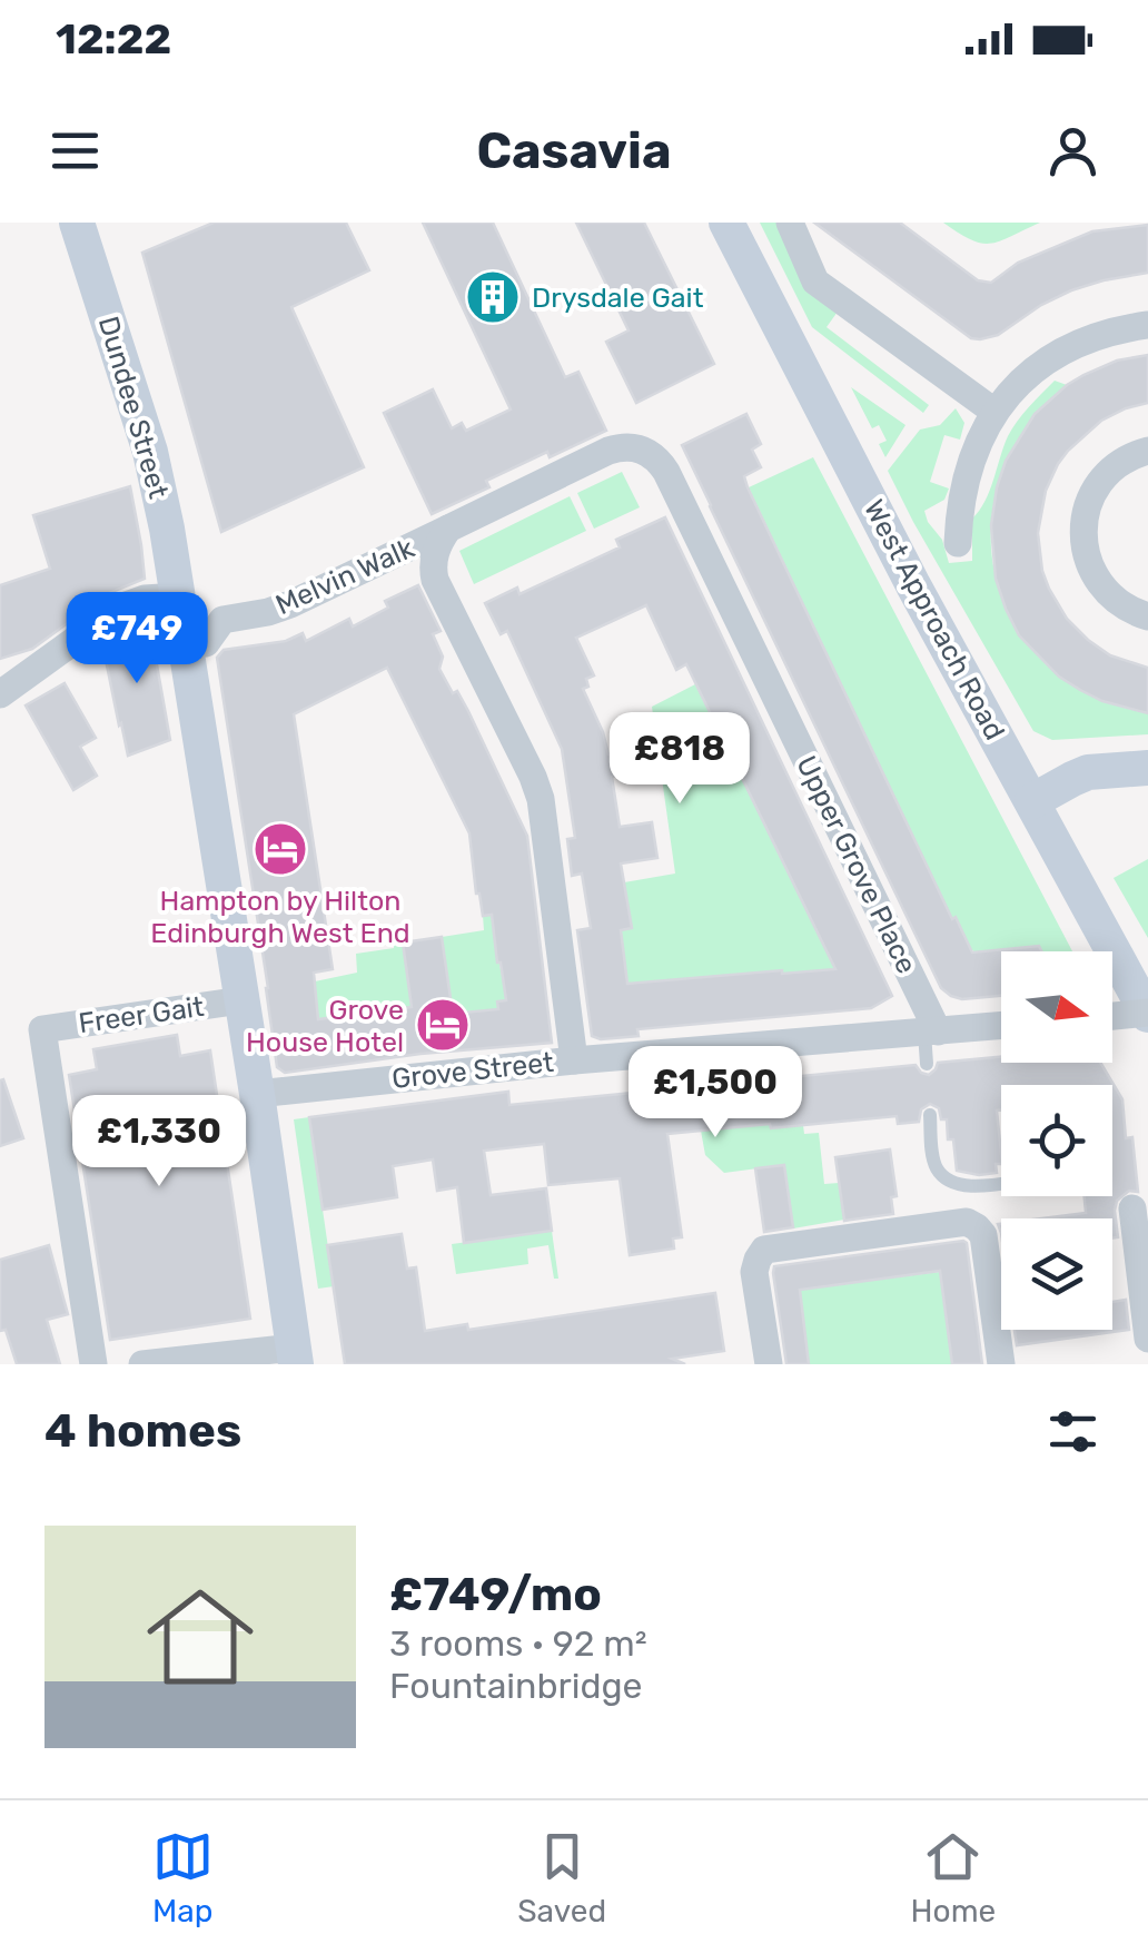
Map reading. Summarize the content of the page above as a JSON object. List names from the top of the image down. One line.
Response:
{"streets":{"street":["Dundee Street","Melvin Walk","West Approach Road","Upper Grove Place","Freer Gait","Grove Street"]},"crossings":[["Dundee Street","Melvin Walk"],["Dundee Street","Freer Gait"],["Dundee Street","Grove Street"],["Melvin Walk","Upper Grove Place"],["Upper Grove Place","Grove Street"]],"places":{"building":["Drysdale Gait"],"hotel":["Hampton by Hilton Edinburgh West End","Grove House Hotel"]},"north":"right","page":{"status":"12:22","header":"Casavia","price":["£749","£818","£1,500","£1,330"],"heading":"4 homes","list":[{"name":"£749/mo","note":"3 rooms · 92 m² · Fountainbridge"}],"tabs":["Map","Saved","Home"]}}
